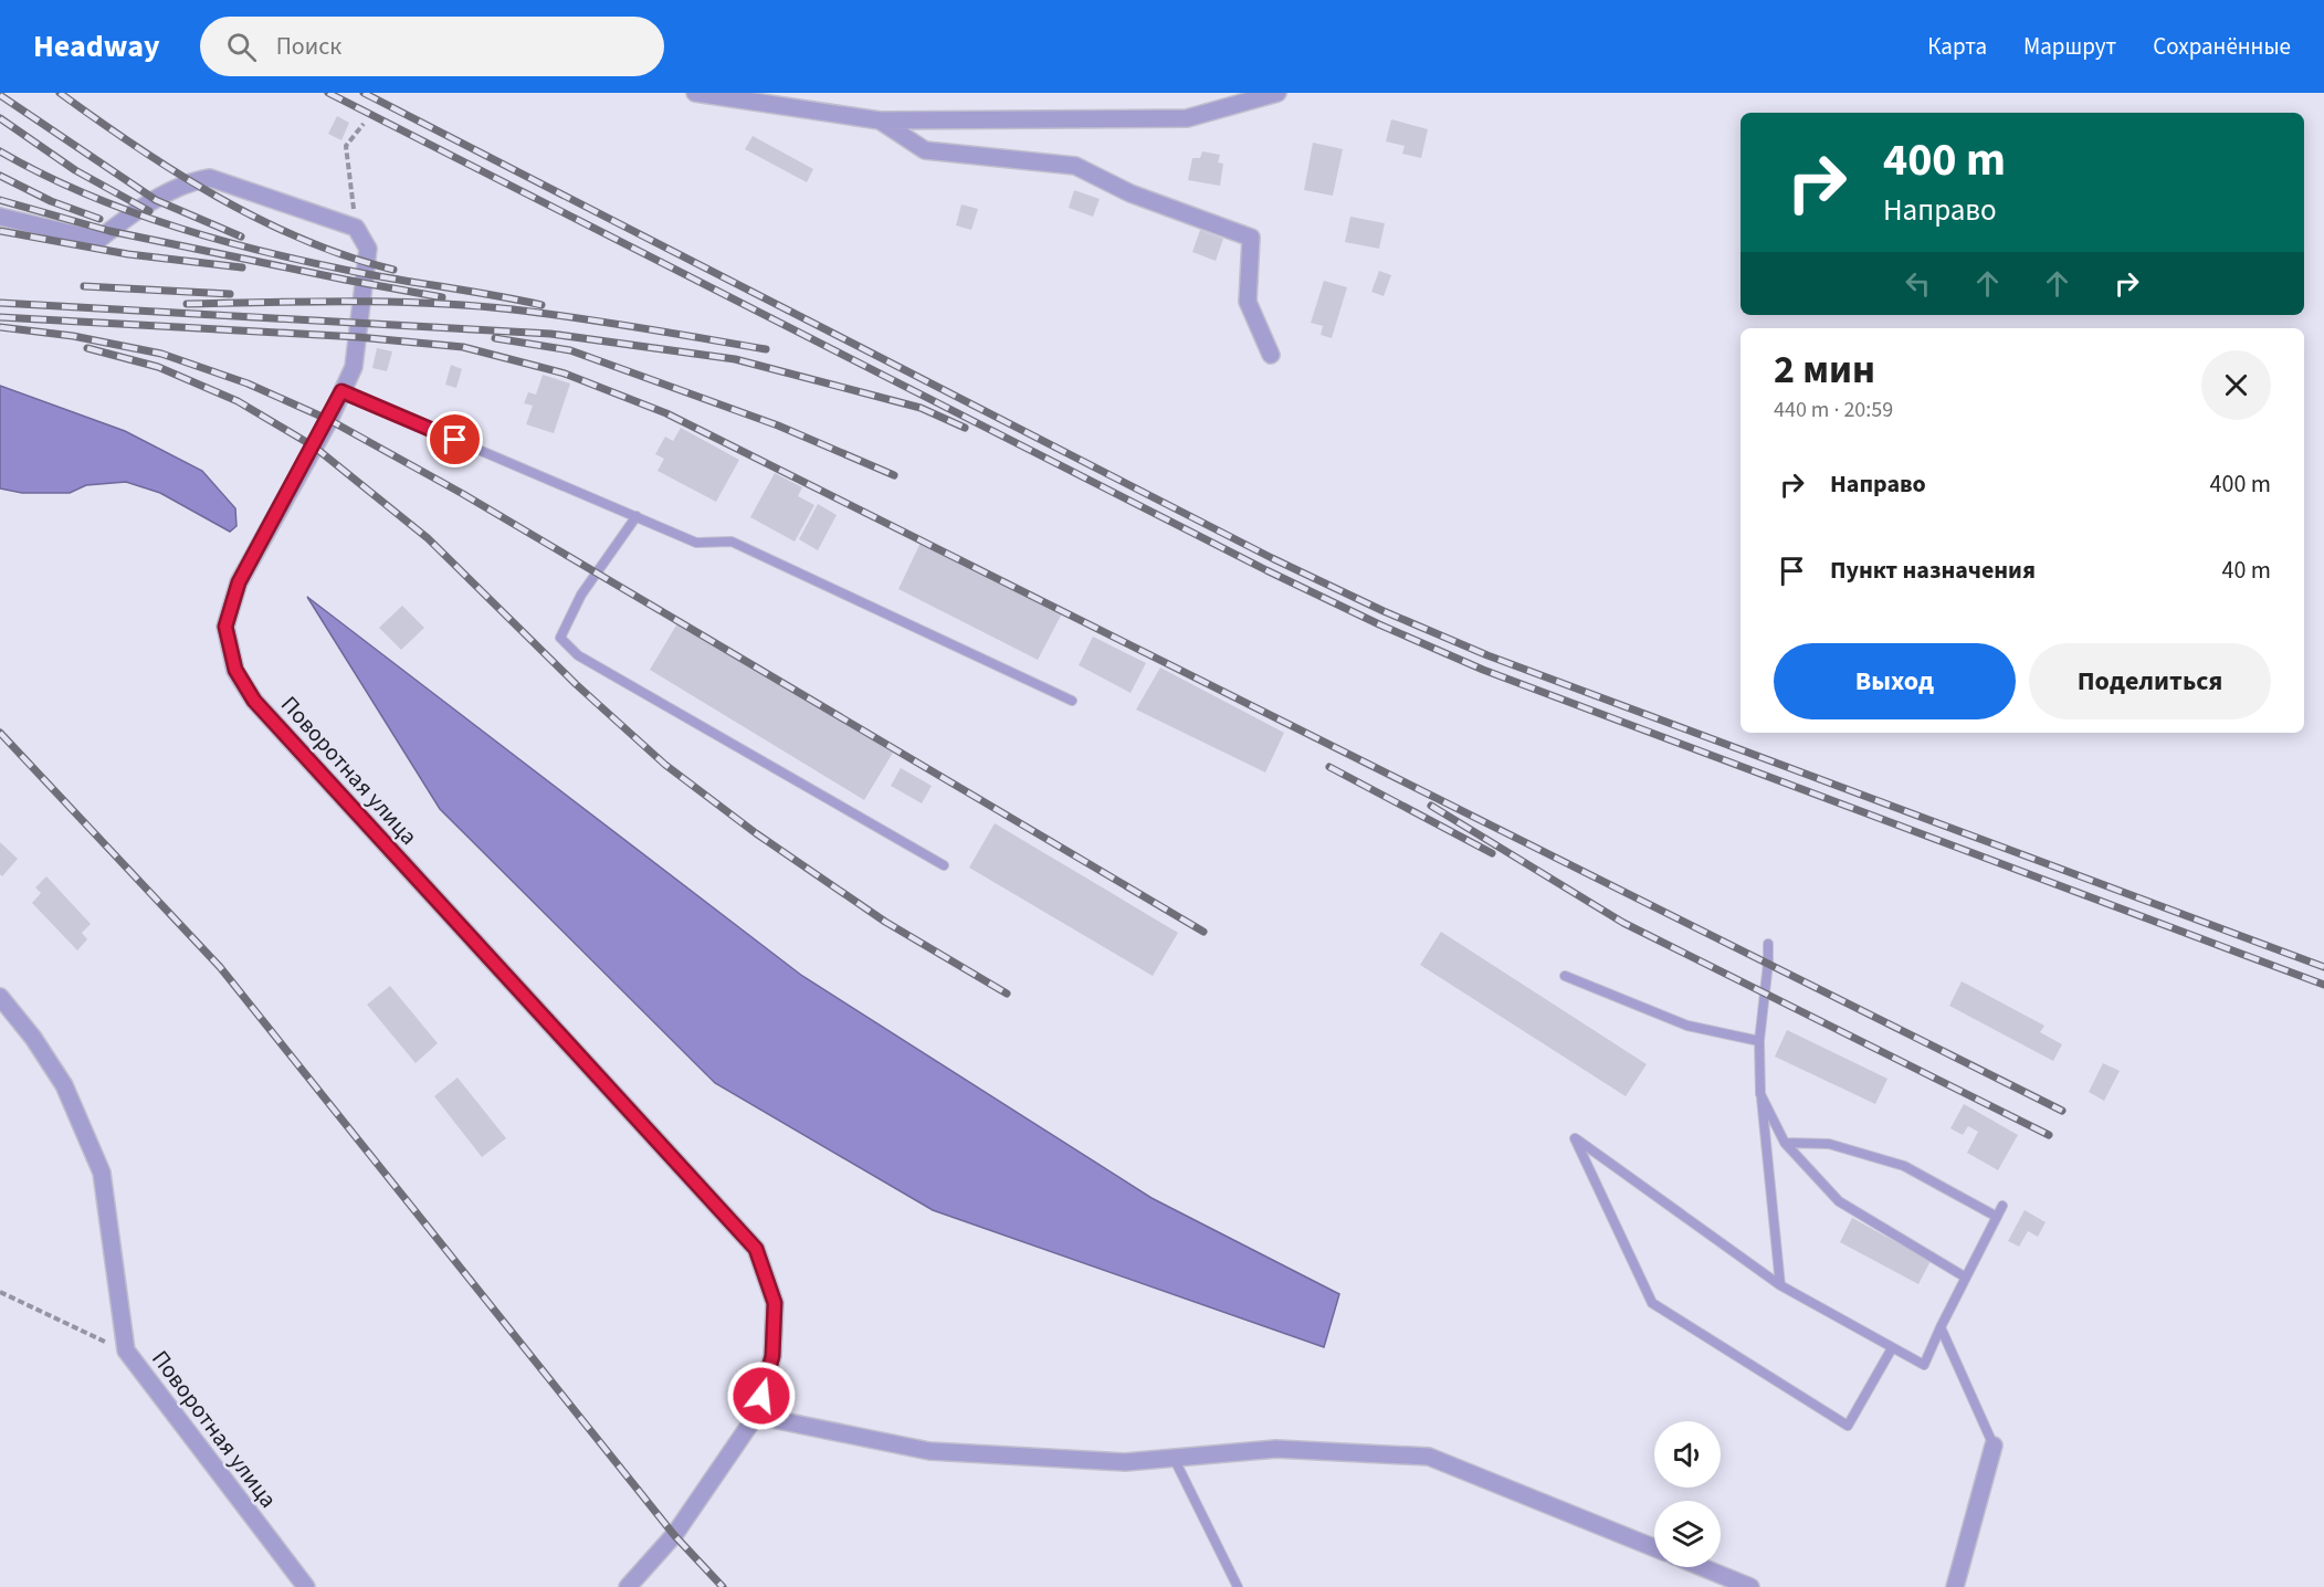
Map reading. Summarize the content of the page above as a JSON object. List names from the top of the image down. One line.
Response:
{"streets":{"street":["Поворотная улица"]},"page":{"header":"Headway","search":"Поиск","nav":["Карта","Маршрут","Сохранённые"],"turn":["400 m","Направо"],"heading":["2 мин","440 m · 20:59"],"list":[{"name":"Направо","value":"400 m"},{"name":"Пункт назначения","value":"40 m"}],"buttons":["Выход","Поделиться"]}}
